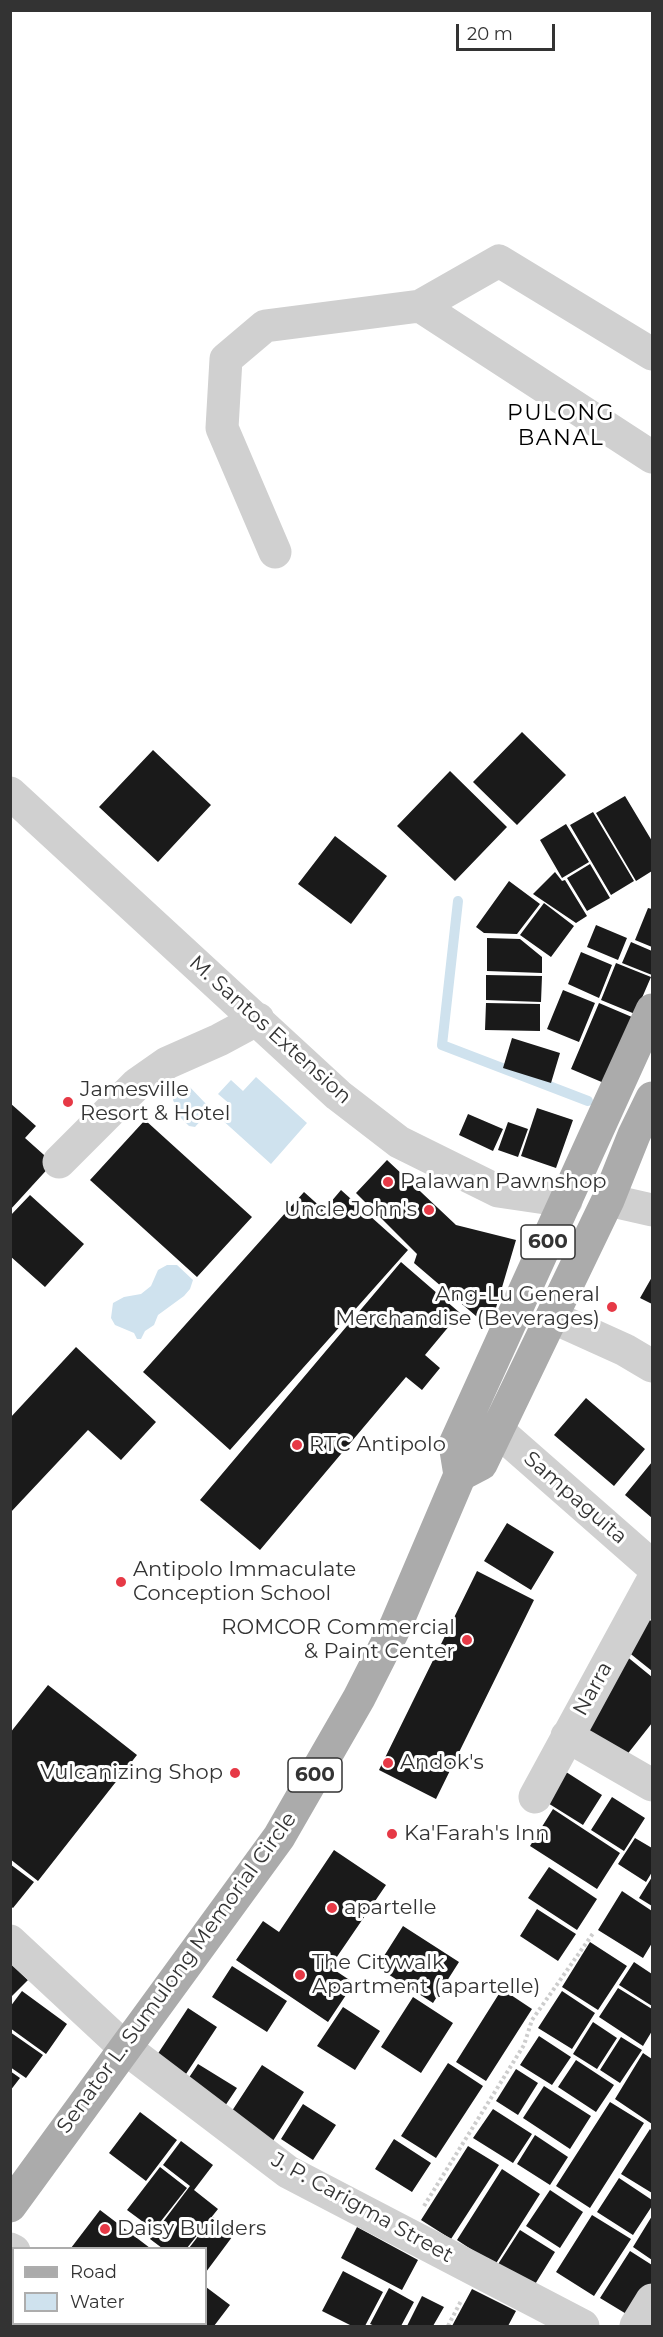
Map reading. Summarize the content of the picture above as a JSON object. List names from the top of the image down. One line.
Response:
{"streets":{"main road":["600","Senator L. Sumulong Memorial Circle"],"street":["M. Santos Extension","Sampaguita","Narra","J. P. Carigma Street"]},"crossings":[["M. Santos Extension","600"],["600","Sampaguita"],["600","Senator L. Sumulong Memorial Circle"],["Senator L. Sumulong Memorial Circle","J. P. Carigma Street"]],"districts":["PULONG BANAL"],"places":["Jamesville Resort & Hotel","Palawan Pawnshop","Uncle John's","Ang-Lu General Merchandise (Beverages)","RTC Antipolo","Antipolo Immaculate Conception School","ROMCOR Commercial & Paint Center","Andok's","Vulcanizing Shop","Ka'Farah's Inn","apartelle","The Citywalk Apartment (apartelle)","Daisy Builders"],"legend":["Road","Water"],"scale_bar":"20 m"}
